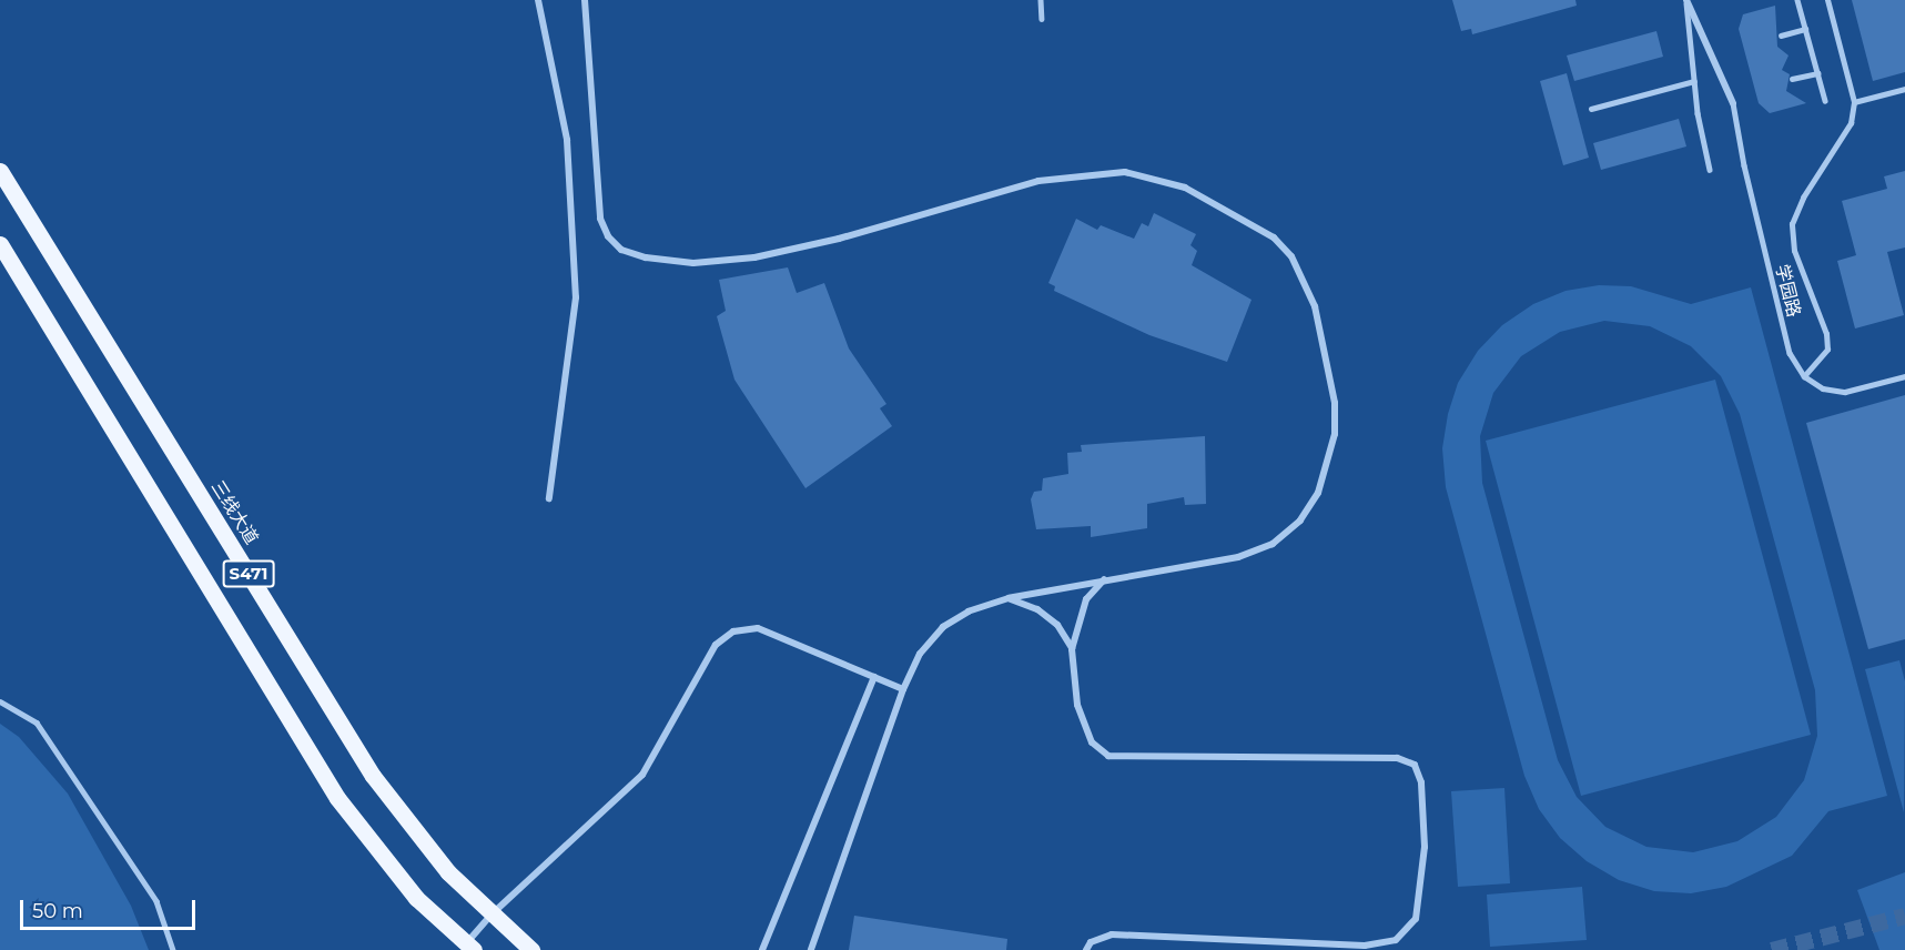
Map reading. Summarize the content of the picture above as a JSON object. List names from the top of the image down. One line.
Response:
{"streets":{"main road":["三线大道","S471"],"lane":["学园路"]},"scale_bar":"50 m"}
